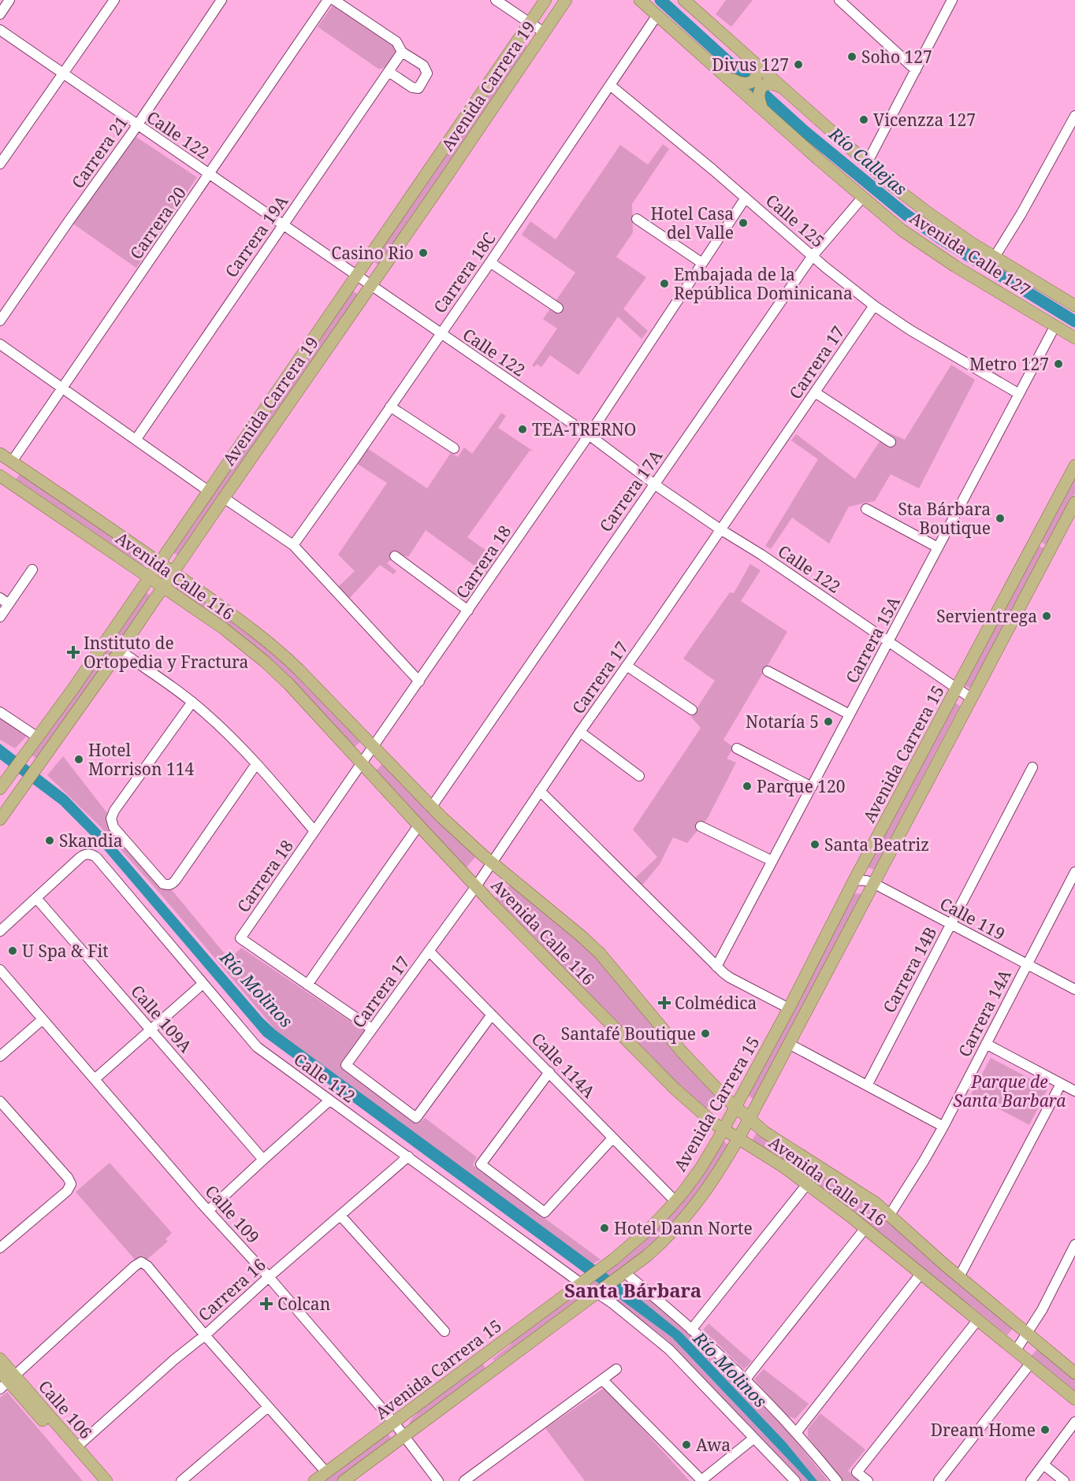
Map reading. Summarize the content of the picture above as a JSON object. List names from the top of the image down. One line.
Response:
{"streets":{"main road":["Avenida Carrera 19","Avenida Calle 127","Avenida Calle 116","Avenida Carrera 15","Calle 106"],"street":["Calle 122","Carrera 21","Calle 125","Carrera 20","Carrera 19A","Carrera 18C","Carrera 17","Carrera 17A","Carrera 18","Carrera 15A","Calle 119","Carrera 14B","Carrera 14A","Calle 109A","Calle 114A","Calle 112","Calle 109","Carrera 16"]},"crossings":[["Avenida Carrera 19","Calle 122"],["Avenida Carrera 19","Avenida Calle 116"],["Calle 122","Carrera 21"],["Calle 122","Carrera 20"],["Calle 122","Carrera 19A"],["Calle 122","Carrera 18C"],["Calle 122","Carrera 17"],["Calle 122","Carrera 17A"],["Calle 122","Carrera 18"],["Calle 122","Carrera 15A"],["Calle 122","Avenida Carrera 15"],["Calle 125","Carrera 18C"],["Calle 125","Carrera 17"],["Calle 125","Carrera 17A"],["Calle 125","Carrera 18"],["Calle 125","Carrera 15A"],["Carrera 20","Avenida Calle 116"],["Avenida Calle 127","Carrera 18C"],["Avenida Calle 127","Carrera 17A"],["Avenida Calle 127","Carrera 15A"],["Carrera 17","Avenida Calle 116"],["Carrera 17","Calle 114A"],["Carrera 17","Calle 112"],["Carrera 17A","Avenida Calle 116"],["Carrera 18","Avenida Calle 116"],["Avenida Calle 116","Avenida Carrera 15"],["Avenida Calle 116","Carrera 14A"],["Avenida Carrera 15","Calle 119"],["Avenida Carrera 15","Calle 114A"],["Avenida Carrera 15","Calle 112"],["Avenida Carrera 15","Calle 109"],["Calle 119","Carrera 14B"],["Calle 119","Carrera 14A"],["Calle 109A","Calle 112"],["Calle 114A","Calle 112"],["Calle 112","Carrera 16"],["Calle 109","Carrera 16"],["Carrera 16","Calle 106"]],"districts":["Santa Bárbara"],"water":["Río Callejas","Río Molinos"],"parks":["Parque de Santa Barbara"],"places":{"other":["Soho 127","Divus 127","Vicenzza 127","Hotel Casa del Valle","Casino Rio","Embajada de la República Dominicana","Metro 127","TEA-TRERNO","Sta Bárbara Boutique","Servientrega","Notaría 5","Hotel Morrison 114","Parque 120","Skandia","Santa Beatriz","U Spa & Fit","Santafé Boutique","Hotel Dann Norte","Dream Home","Awa"],"health":["Instituto de Ortopedia y Fractura","Colmédica","Colcan"]}}
